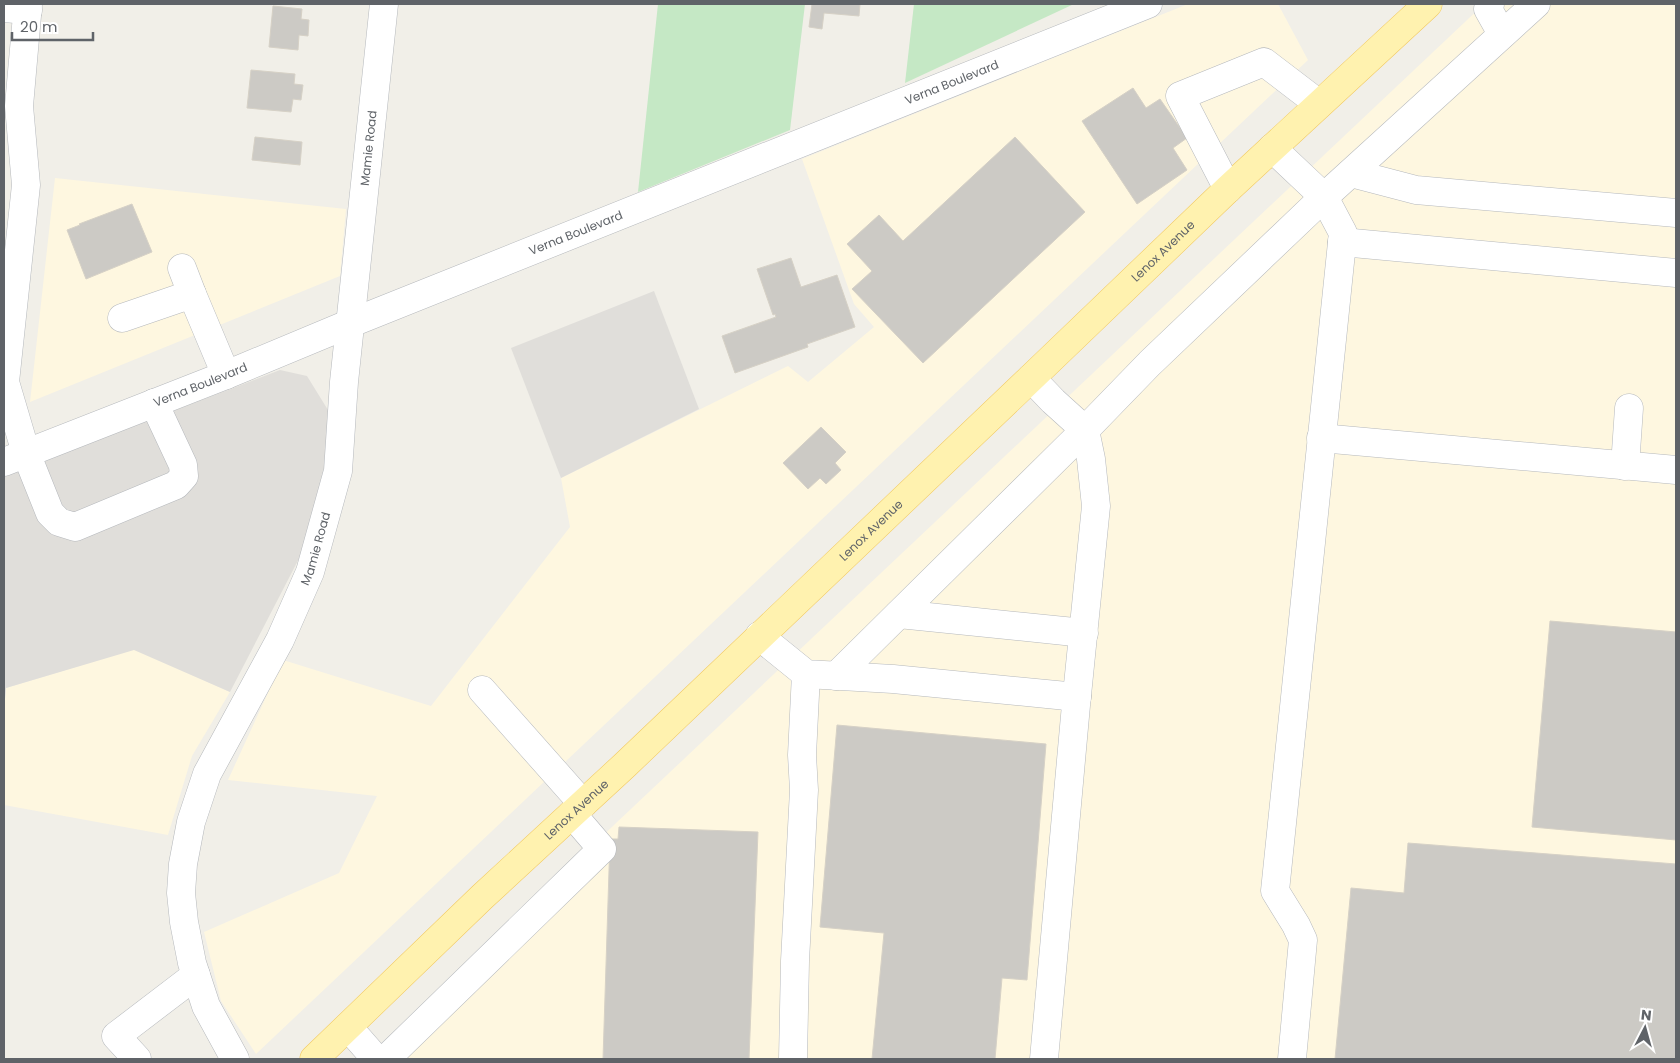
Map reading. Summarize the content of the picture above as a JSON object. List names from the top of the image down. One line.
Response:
{"streets":{"main road":["Lenox Avenue"],"street":["Verna Boulevard","Mamie Road"]},"crossings":[["Verna Boulevard","Mamie Road"]],"scale_bar":"20 m","north":"top"}
